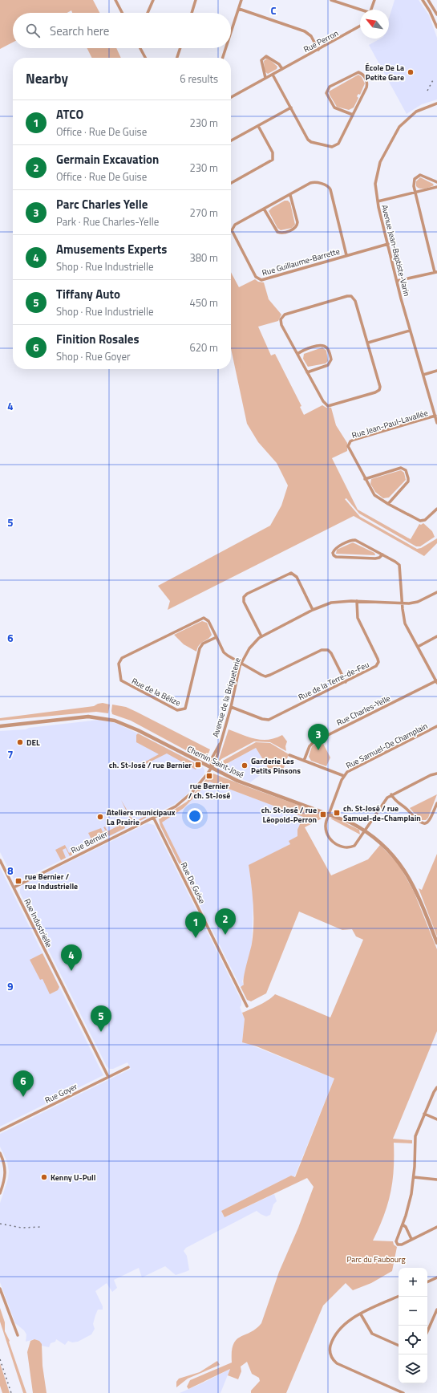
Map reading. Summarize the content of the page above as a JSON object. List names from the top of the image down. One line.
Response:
{"streets":{"street":["Rue Perron","Avenue Jean-Baptiste-Varin","Rue Guillaume-Barrette","Rue Jean-Paul-Lavallée","Rue de la Terre-de-Feu","Rue de la Bélize","Avenue de la Briqueterie","Rue Charles-Yelle","Rue Samuel-De Champlain","Chemin Saint-José","Rue Bernier","Rue De Guise","Rue Industrielle","Rue Goyer"]},"crossings":[["Avenue Jean-Baptiste-Varin","Rue Guillaume-Barrette"],["Avenue Jean-Baptiste-Varin","Rue Jean-Paul-Lavallée"],["Rue de la Terre-de-Feu","Rue de la Bélize"],["Rue de la Terre-de-Feu","Avenue de la Briqueterie"],["Rue de la Bélize","Avenue de la Briqueterie"],["Avenue de la Briqueterie","Chemin Saint-José"],["Avenue de la Briqueterie","Rue Bernier"],["Rue Samuel-De Champlain","Chemin Saint-José"],["Chemin Saint-José","Rue Bernier"],["Rue Bernier","Rue De Guise"],["Rue Bernier","Rue Industrielle"],["Rue Industrielle","Rue Goyer"]],"parks":["Parc du Faubourg"],"places":{"other":["École De La Petite Gare","DEL","Garderie Les Petits Pinsons","Ateliers municipaux La Prairie","Kenny U-Pull"],"transit":["ch. St-José / rue Bernier","rue Bernier / ch. St-José","ch. St-José / rue Samuel-de-Champlain","ch. St-José / rue Léopold-Perron","rue Bernier / rue Industrielle"]},"north":"top left","page":{"search":"Search here","heading":["Nearby","6 results"],"list":[{"mark":"1","name":"ATCO","note":"Office · Rue De Guise","value":"230 m"},{"mark":"2","name":"Germain Excavation","note":"Office · Rue De Guise","value":"230 m"},{"mark":"3","name":"Parc Charles Yelle","note":"Park · Rue Charles-Yelle","value":"270 m"},{"mark":"4","name":"Amusements Experts","note":"Shop · Rue Industrielle","value":"380 m"},{"mark":"5","name":"Tiffany Auto","note":"Shop · Rue Industrielle","value":"450 m"},{"mark":"6","name":"Finition Rosales","note":"Shop · Rue Goyer","value":"620 m"}],"pins":["3","2","1","4","5","6"],"map_buttons":["+","−"]},"grid":{"columns":["C"],"rows":["4","5","6","7","8","9"]}}
